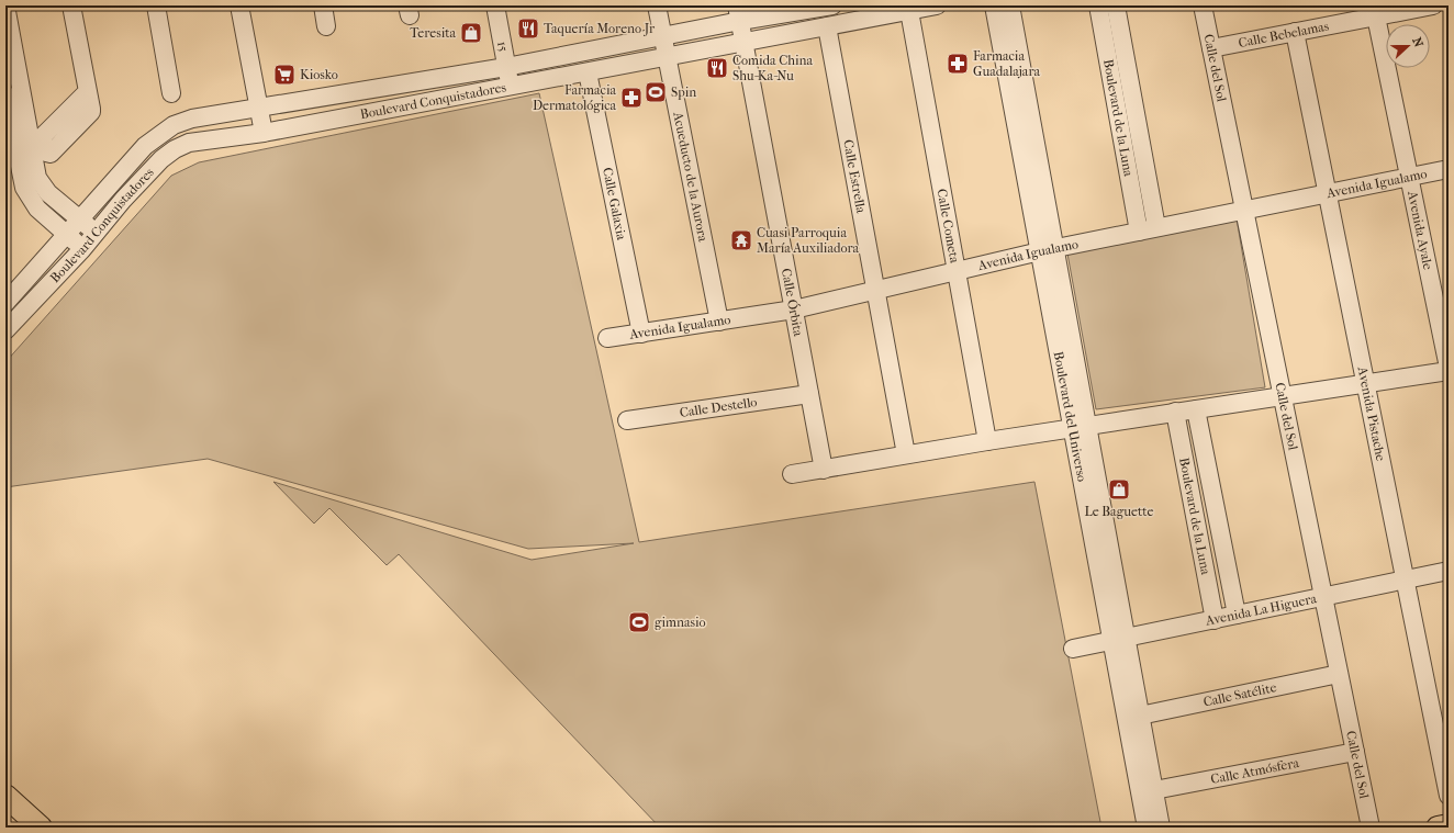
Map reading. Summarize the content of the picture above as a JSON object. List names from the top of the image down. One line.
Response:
{"streets":{"street":["Calle Bebelamas","15","Calle del Sol","Boulevard Conquistadores","Boulevard de la Luna","Calle Estrella","Acueducto de la Aurora","Avenida Igualamo","Calle Galaxia","Calle Cometa","Avenida Ayale","Calle Órbita","Calle Destello","Avenida Pistache","Boulevard del Universo","Avenida La Higuera","Calle Satélite","Calle Atmósfera"]},"crossings":[["Calle Bebelamas","Calle del Sol"],["Calle Bebelamas","Avenida Ayale"],["Calle Bebelamas","Avenida Pistache"],["15","Boulevard Conquistadores"],["Calle del Sol","Avenida Igualamo"],["Calle del Sol","Avenida La Higuera"],["Calle del Sol","Calle Satélite"],["Calle del Sol","Calle Atmósfera"],["Boulevard Conquistadores","Calle Estrella"],["Boulevard Conquistadores","Acueducto de la Aurora"],["Boulevard Conquistadores","Calle Galaxia"],["Boulevard Conquistadores","Calle Cometa"],["Boulevard Conquistadores","Calle Órbita"],["Boulevard de la Luna","Avenida Igualamo"],["Boulevard de la Luna","Avenida La Higuera"],["Calle Estrella","Avenida Igualamo"],["Acueducto de la Aurora","Avenida Igualamo"],["Avenida Igualamo","Calle Galaxia"],["Avenida Igualamo","Calle Cometa"],["Avenida Igualamo","Avenida Ayale"],["Avenida Igualamo","Calle Órbita"],["Avenida Igualamo","Avenida Pistache"],["Avenida Igualamo","Boulevard del Universo"],["Calle Órbita","Calle Destello"],["Avenida Pistache","Avenida La Higuera"],["Boulevard del Universo","Avenida La Higuera"],["Boulevard del Universo","Calle Satélite"],["Boulevard del Universo","Calle Atmósfera"]],"places":{"restaurant":["Taquería Moreno Jr","Comida China Shu-Ka-Nu"],"shop":["Teresita","Le Baguette"],"pharmacy":["Farmacia Guadalajara","Farmacia Dermatológica"],"supermarket":["Kiosko"],"sports":["Spin","gimnasio"],"temple":["Cuasi Parroquia María Auxiliadora"]},"north":"right"}
